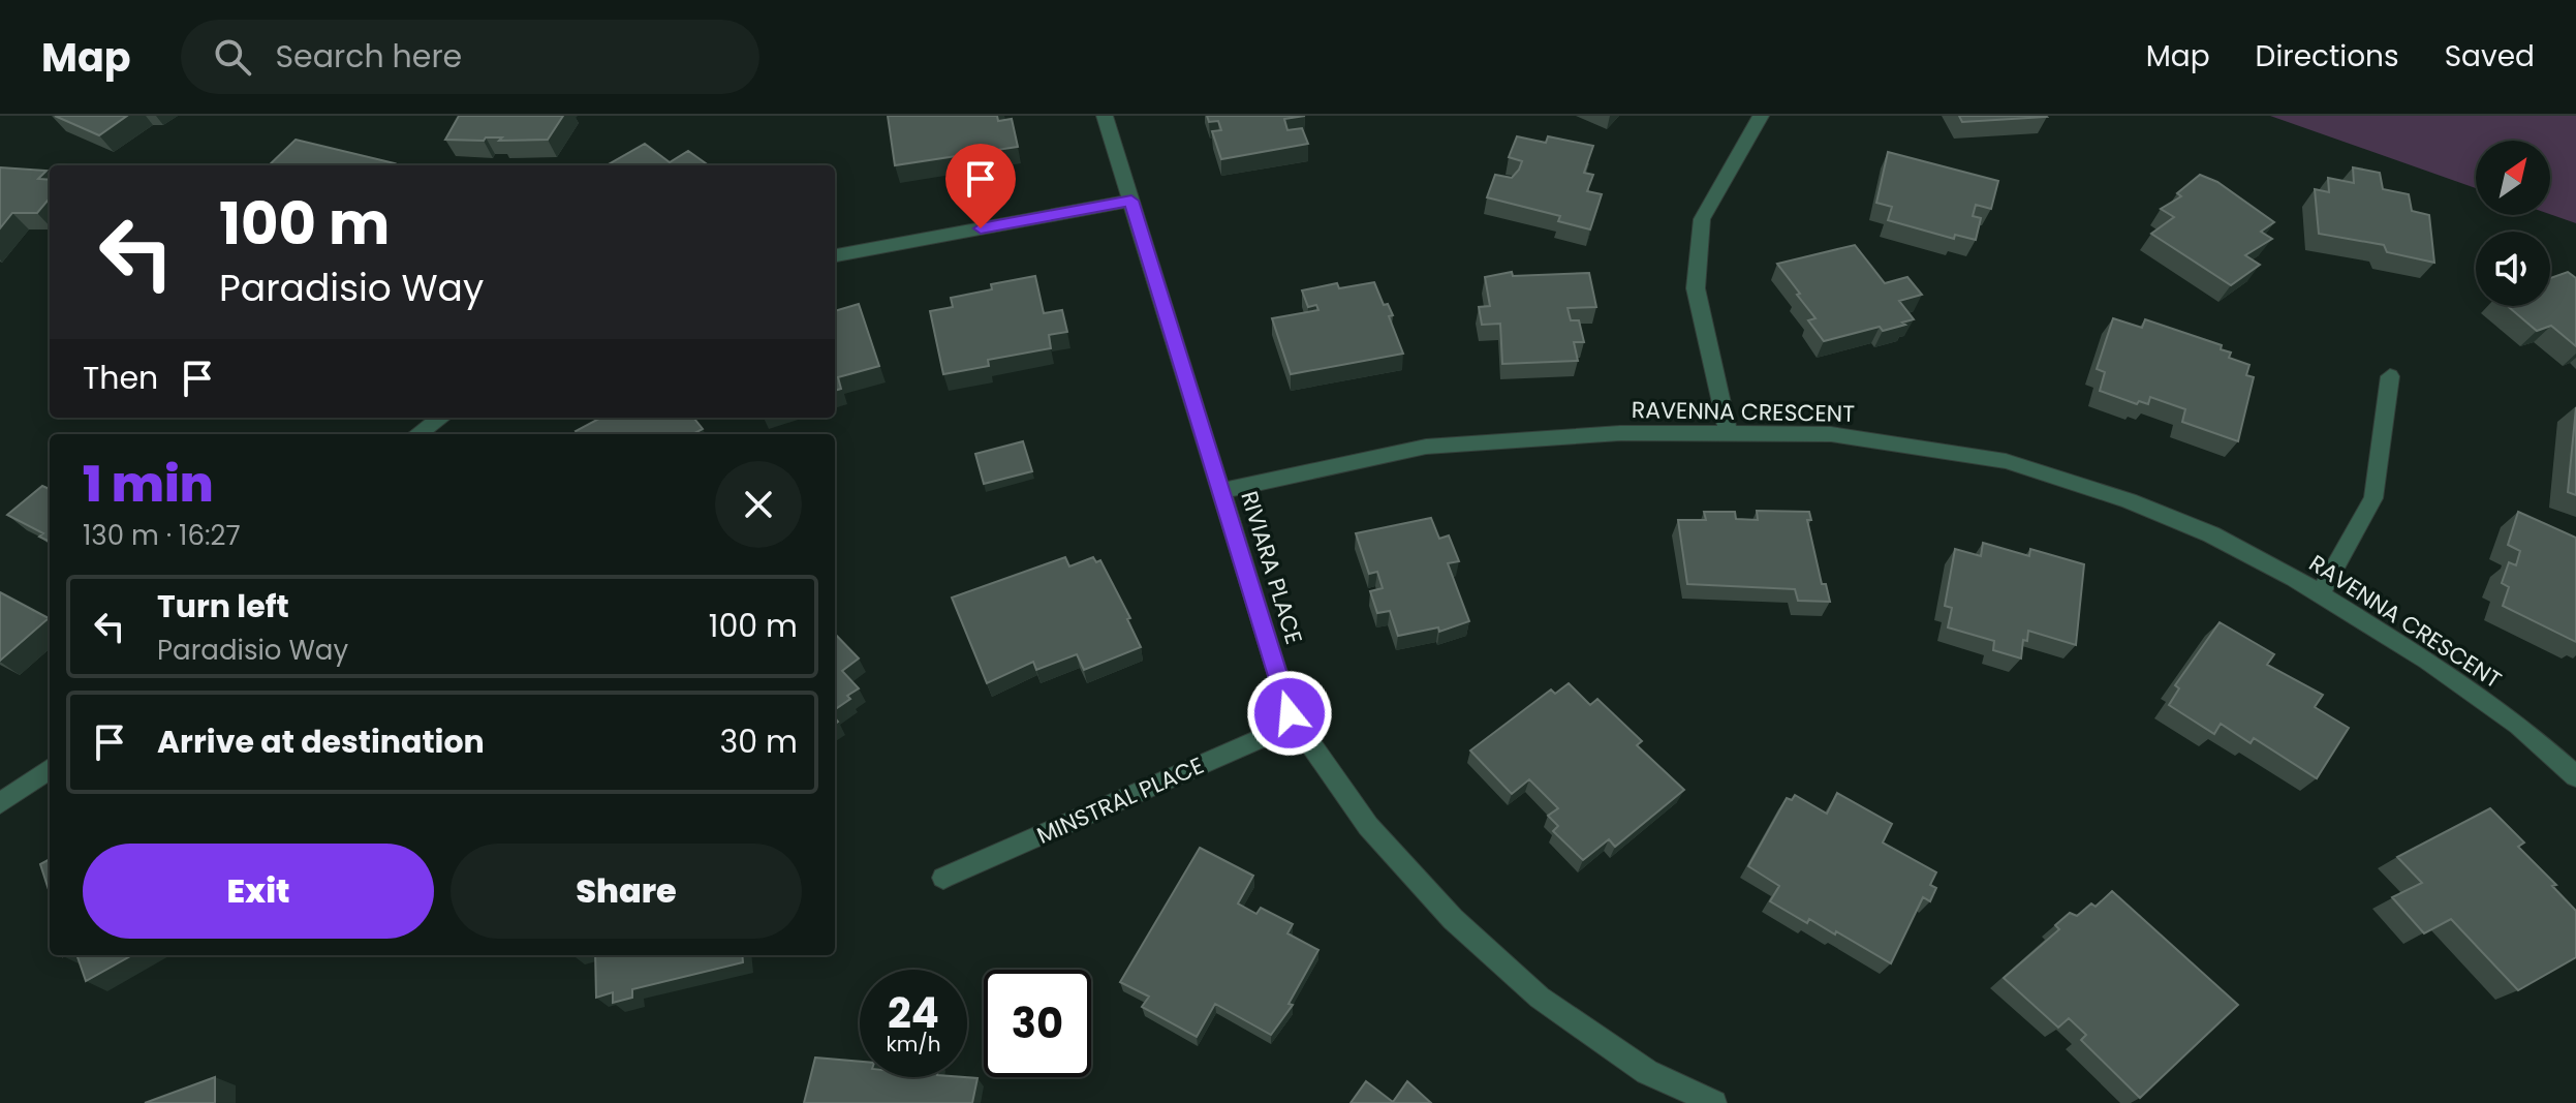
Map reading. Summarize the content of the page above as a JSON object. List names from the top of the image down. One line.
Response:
{"streets":{"street":["RAVENNA CRESCENT","RIVIARA PLACE","MINSTRAL PLACE"]},"crossings":[["RAVENNA CRESCENT","RIVIARA PLACE"],["RIVIARA PLACE","MINSTRAL PLACE"]],"north":"top right","page":{"header":"Map","search":"Search here","nav":["Map","Directions","Saved"],"turn":["100 m","Paradisio Way"],"then":"Then","heading":["1 min","130 m · 16:27"],"list":[{"name":"Turn left","note":"Paradisio Way","value":"100 m"},{"name":"Arrive at destination","value":"30 m"}],"buttons":["Exit","Share"],"speed":"24 km/h","limit":"30"}}
